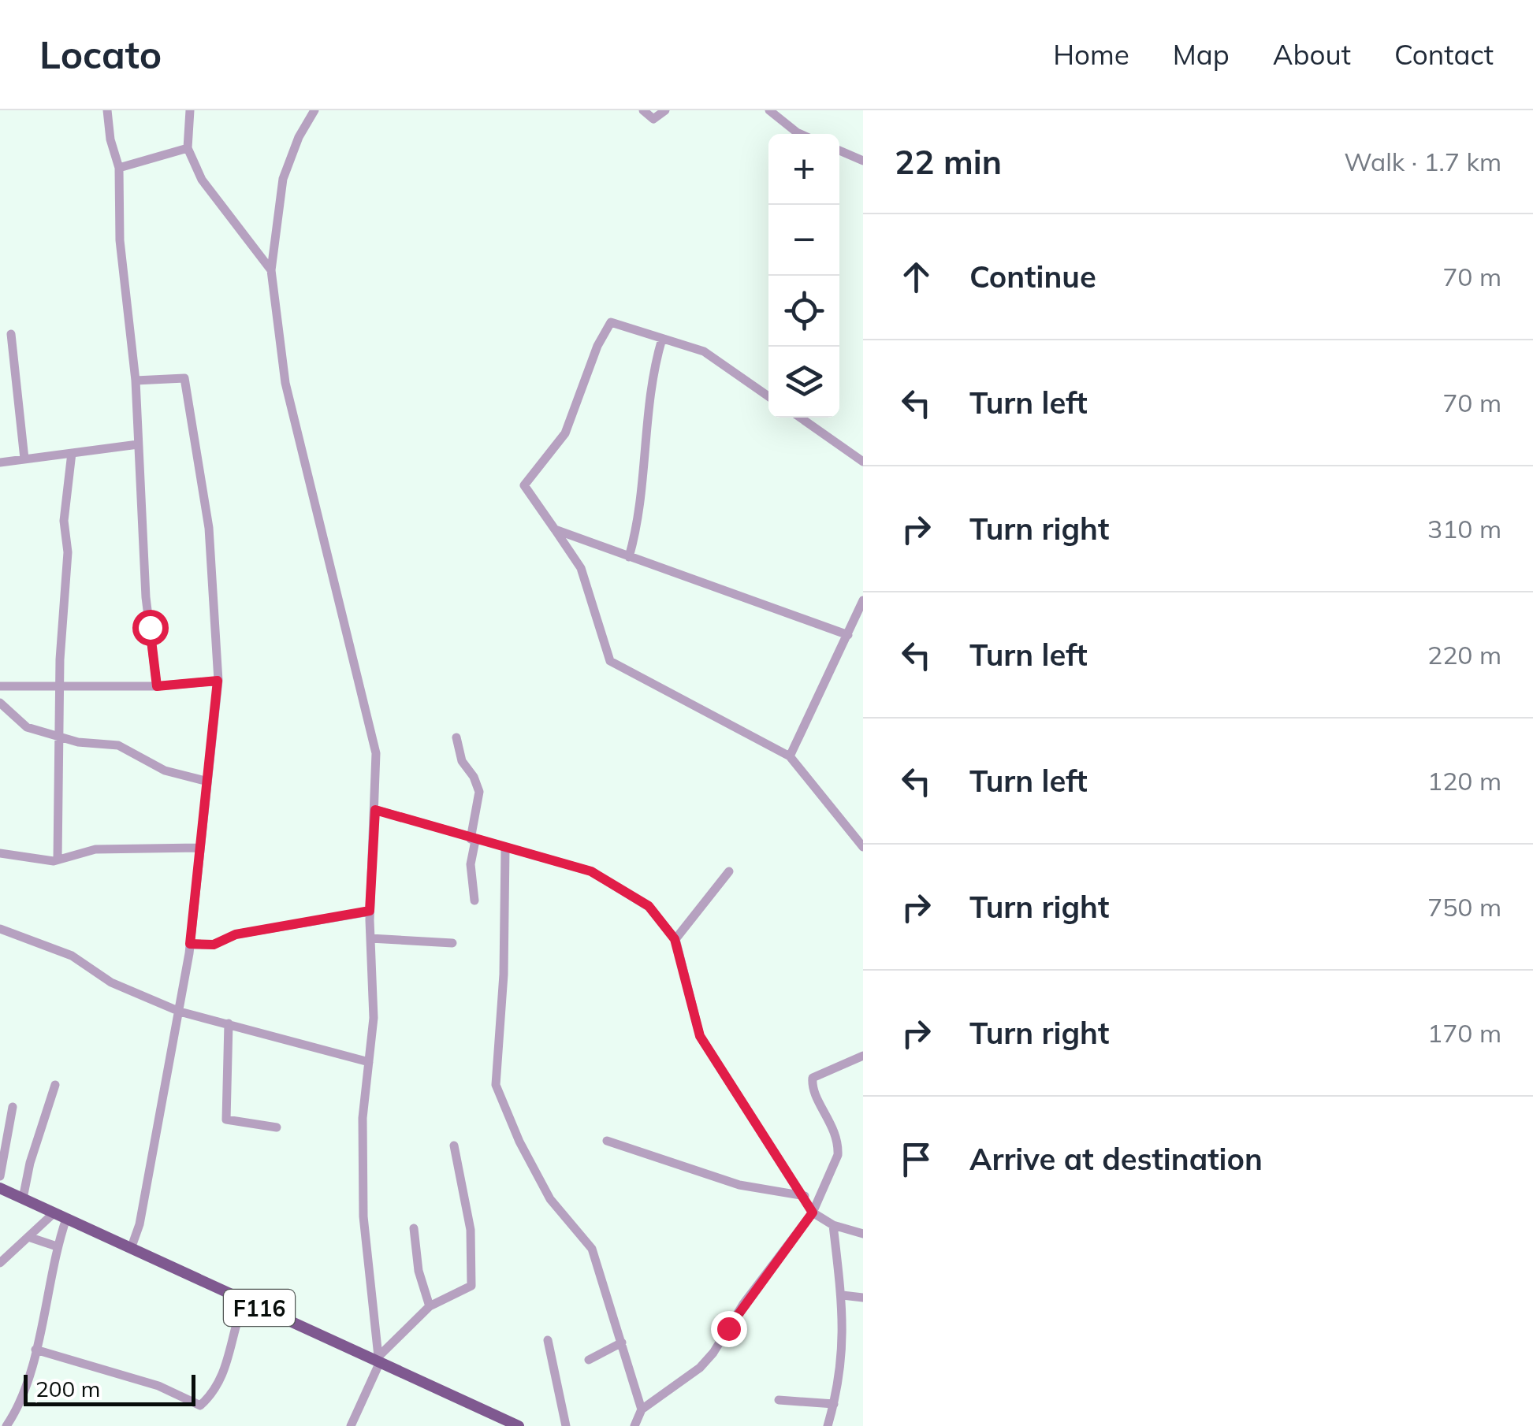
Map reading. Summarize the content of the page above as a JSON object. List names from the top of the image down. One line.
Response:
{"streets":{"main road":["F116"]},"scale_bar":"200 m","page":{"header":"Locato","nav":["Home","Map","About","Contact"],"heading":["22 min","Walk · 1.7 km"],"map_buttons":["+","−"],"list":[["Continue","70 m"],["Turn left","70 m"],["Turn right","310 m"],["Turn left","220 m"],["Turn left","120 m"],["Turn right","750 m"],["Turn right","170 m"],"Arrive at destination"],"scale":"200 m"}}
